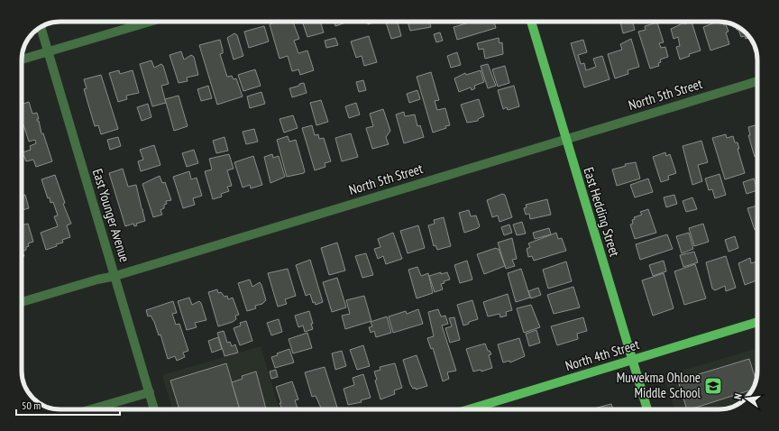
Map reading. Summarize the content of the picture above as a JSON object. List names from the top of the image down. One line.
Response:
{"streets":{"main road":["East Hedding Street","North 4th Street"],"street":["North 5th Street","East Younger Avenue"]},"crossings":[["North 5th Street","East Hedding Street"],["North 5th Street","East Younger Avenue"],["East Hedding Street","North 4th Street"]],"places":{"school or university":["Muwekma Ohlone Middle School"]},"scale_bar":"50 m","north":"left"}
